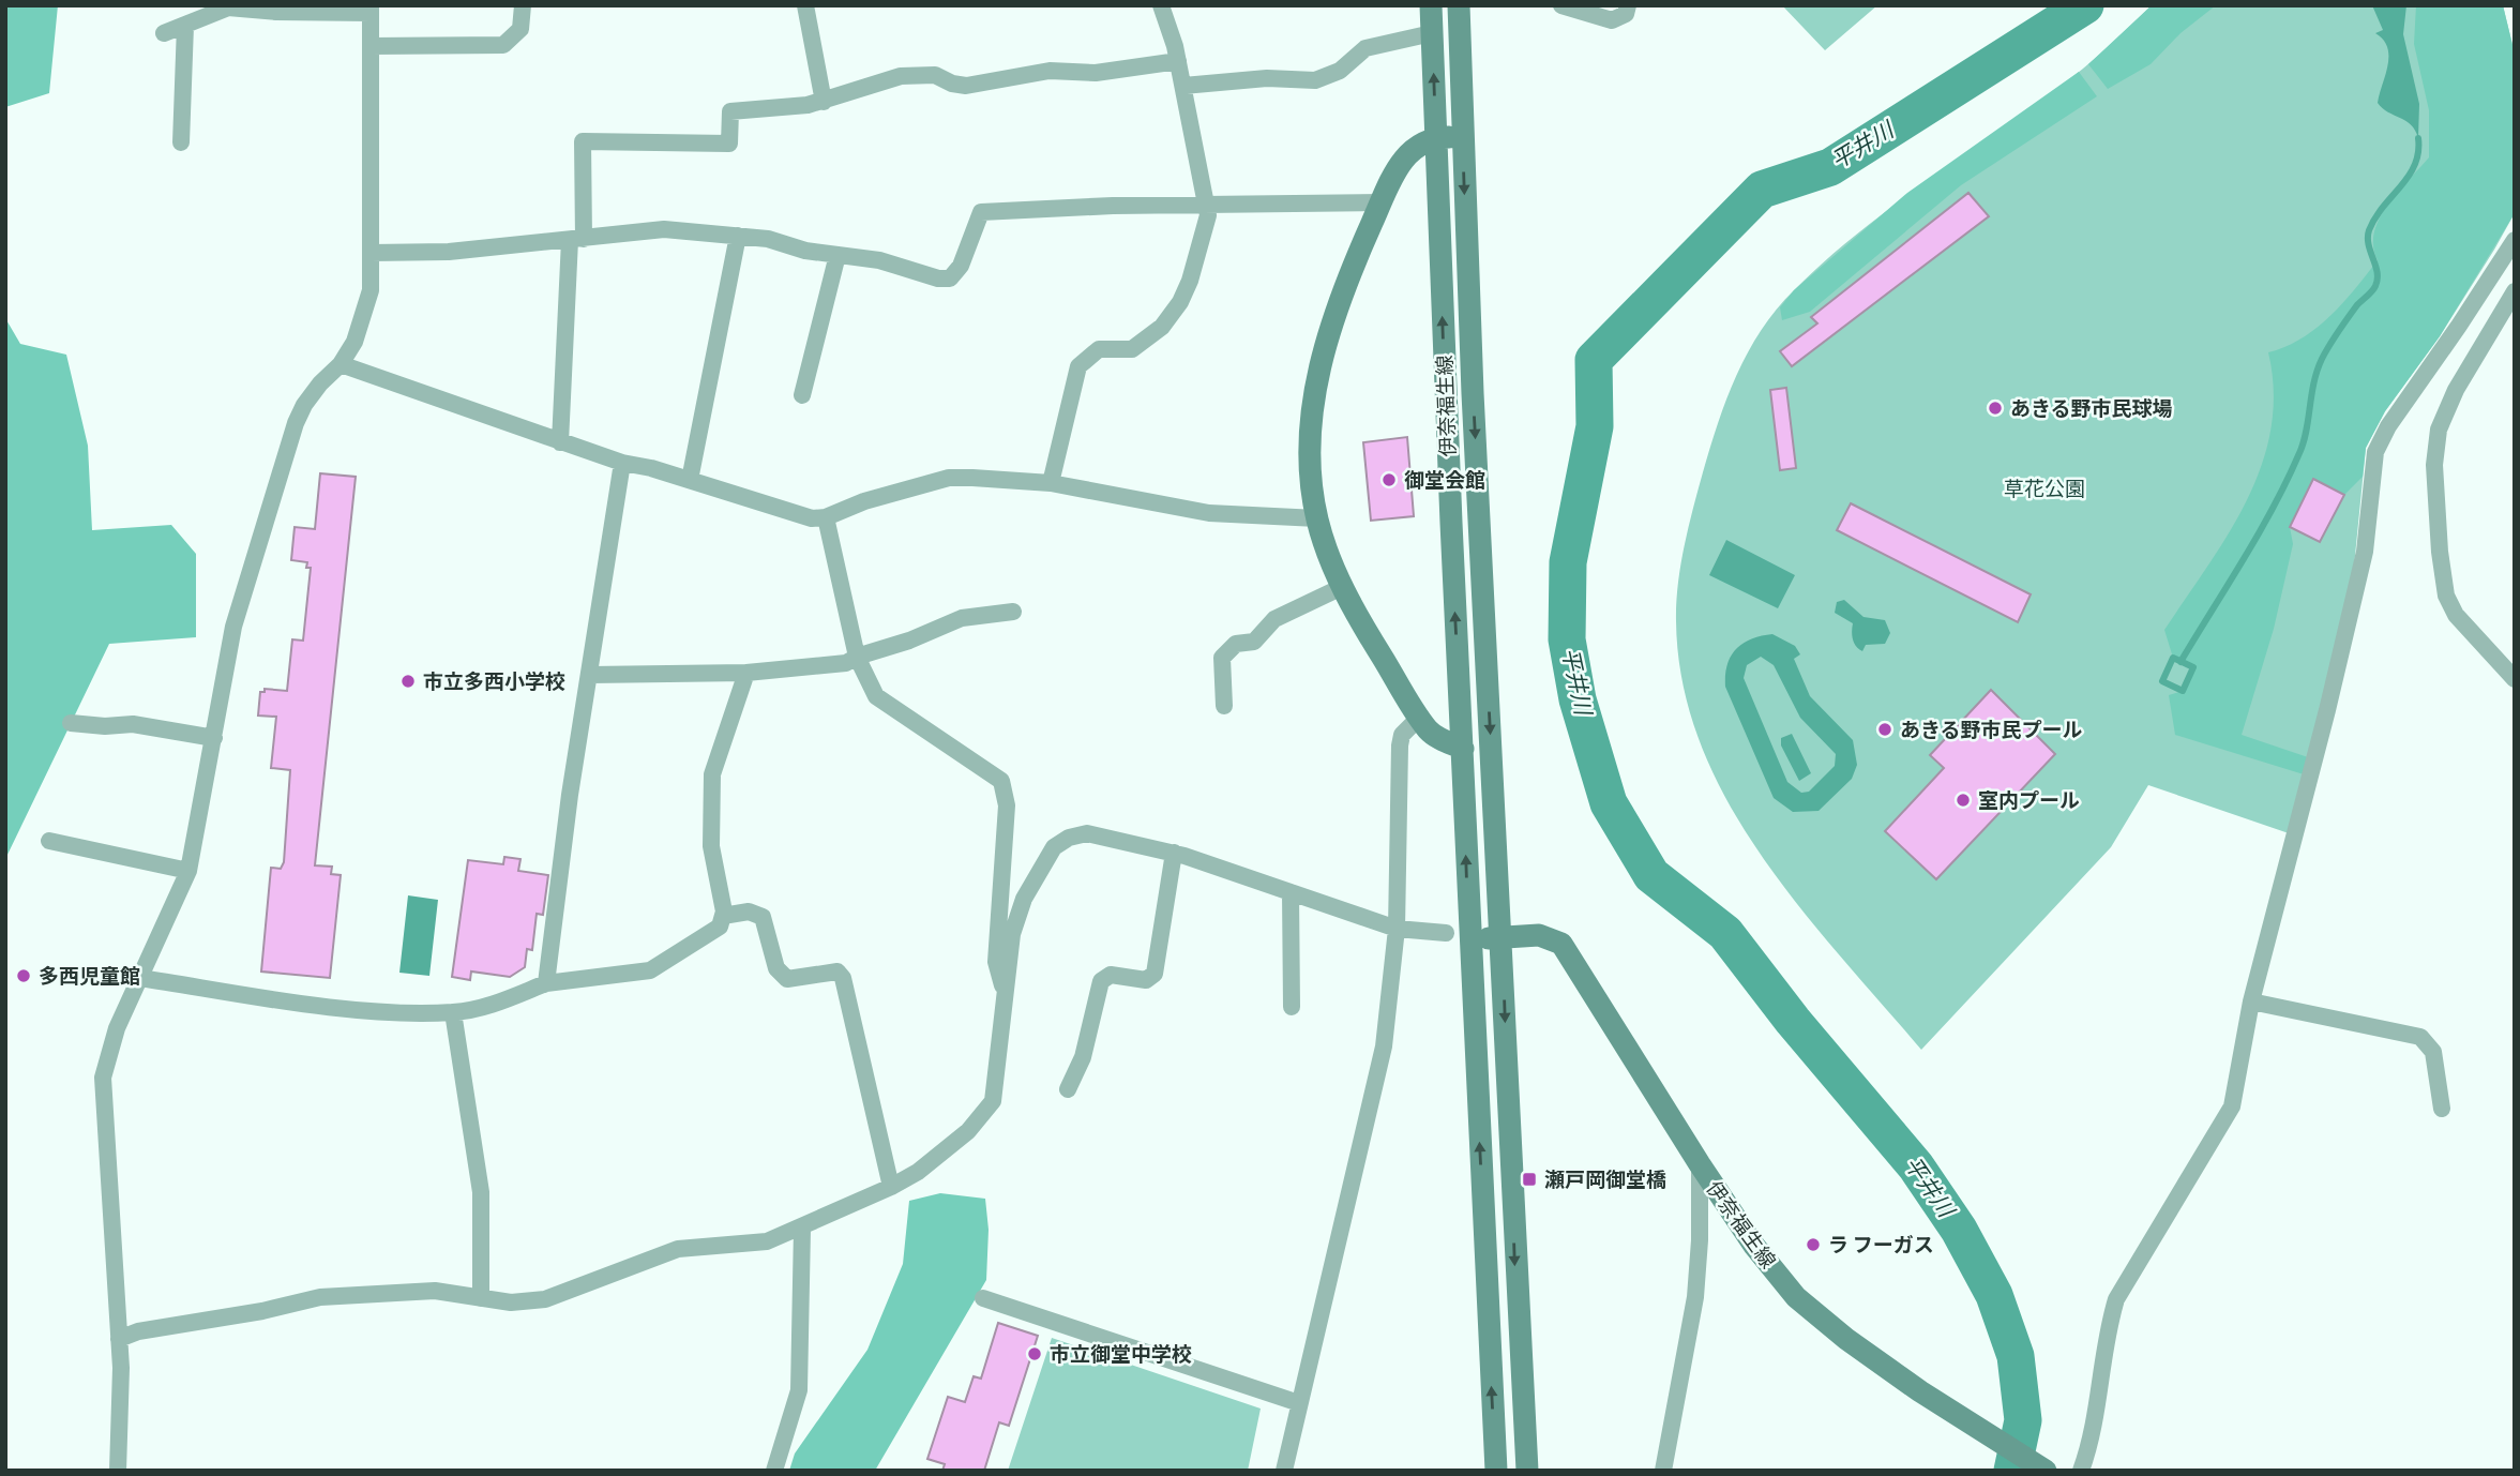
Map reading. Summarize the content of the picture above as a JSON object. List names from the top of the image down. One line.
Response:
{"streets":{"main road":["伊奈福生線"]},"water":["平井川"],"parks":["草花公園"],"places":{"other":["あきる野市民球場","御堂会館","市立多西小学校","あきる野市民プール","室内プール","多西児童館","ラ フーガス","市立御堂中学校"],"transit":["瀬戸岡御堂橋"]}}
